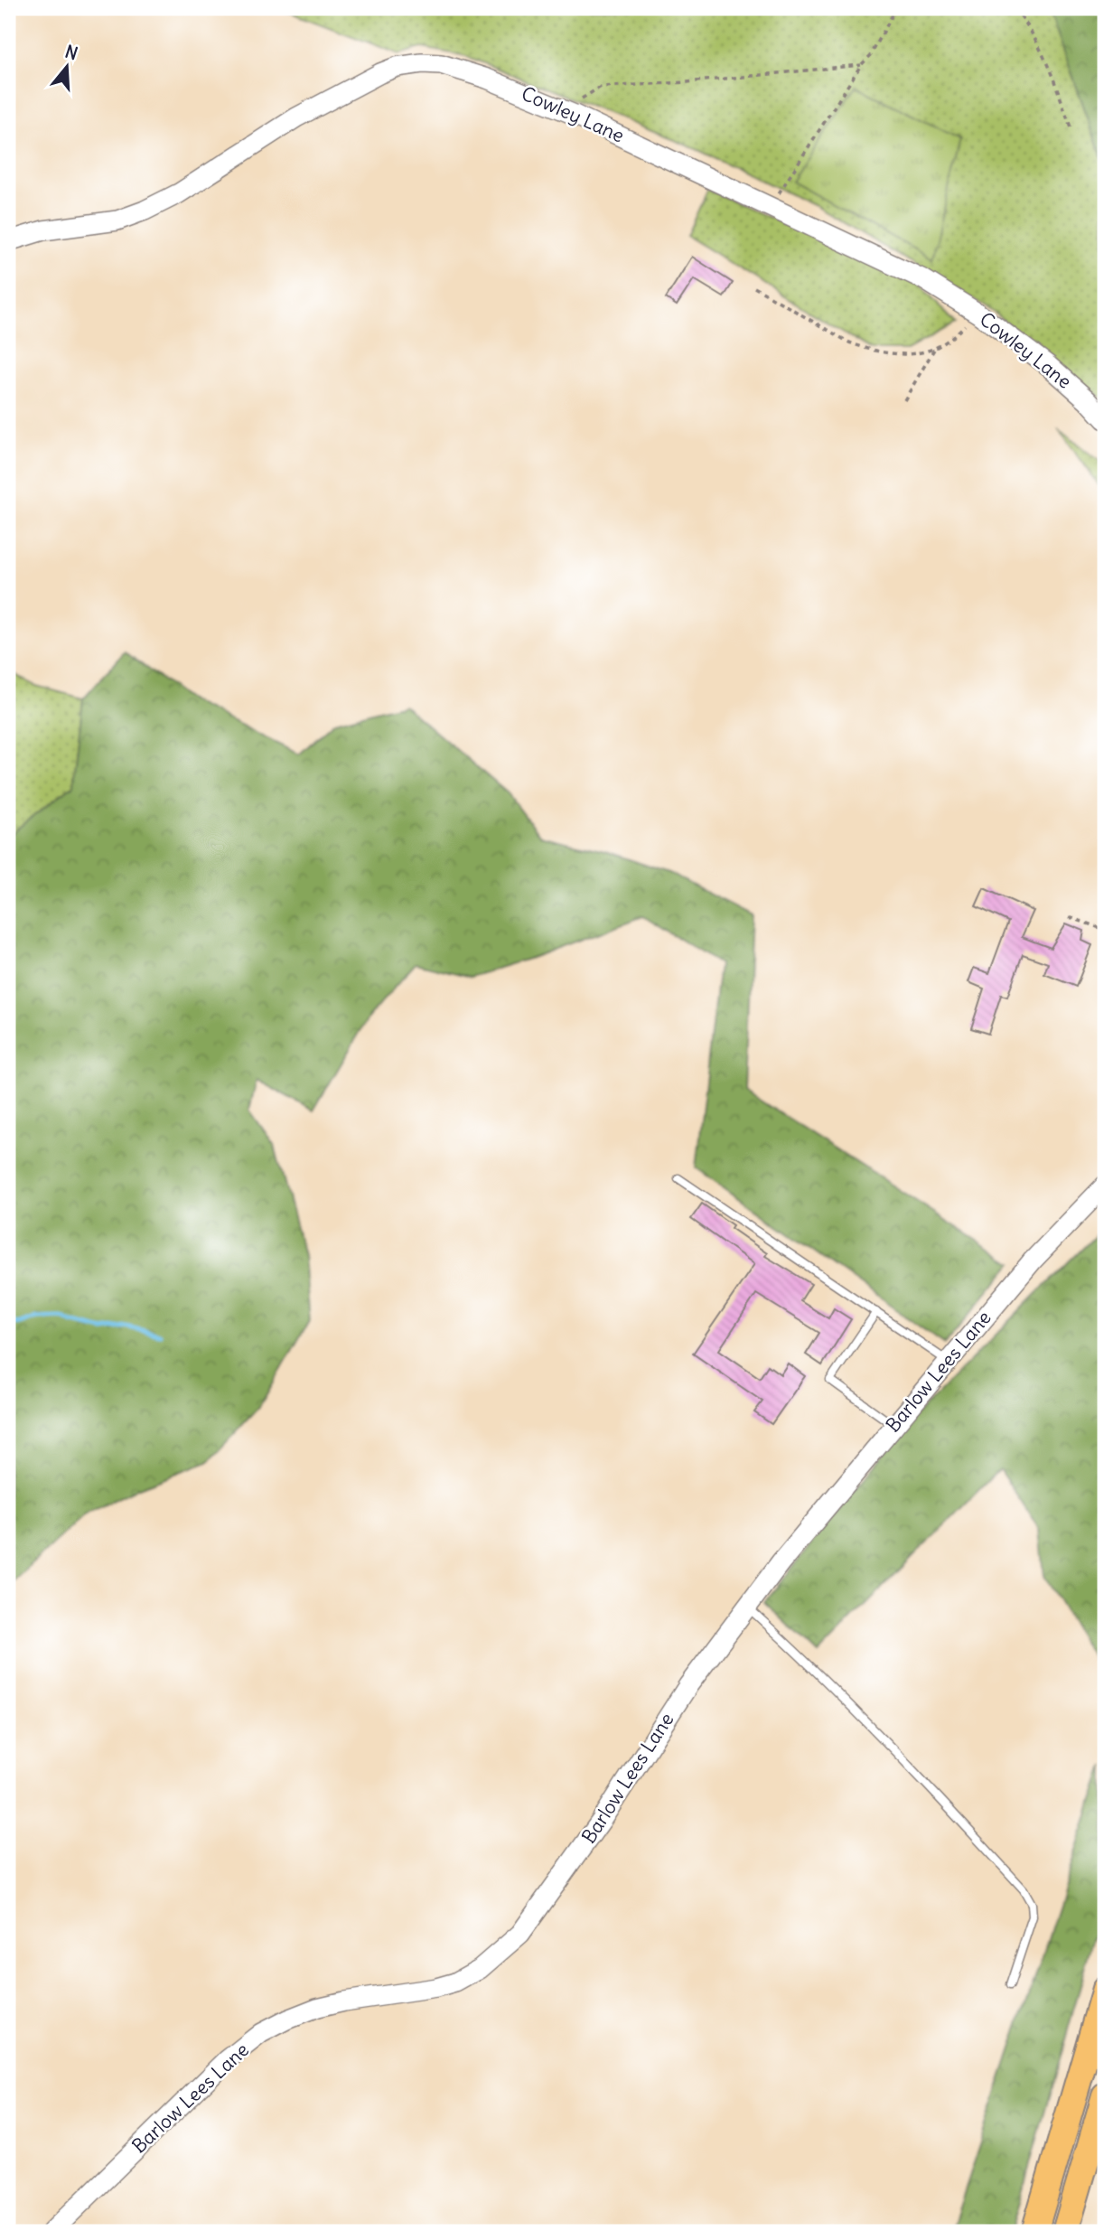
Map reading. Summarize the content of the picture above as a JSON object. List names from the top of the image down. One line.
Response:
{"streets":{"street":["Cowley Lane","Barlow Lees Lane"]},"north":"top"}
